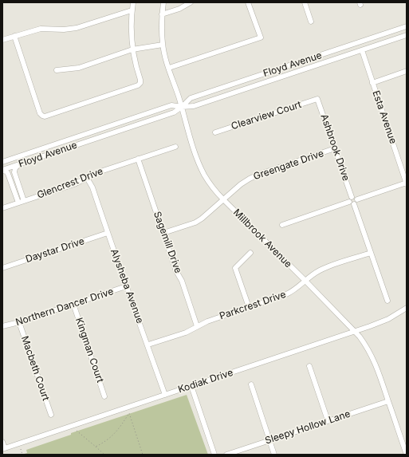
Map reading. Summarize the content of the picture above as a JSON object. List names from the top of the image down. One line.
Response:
{"streets":{"street":["Floyd Avenue","Clearview Court","Esta Avenue","Ashbrook Drive","Greengate Drive","Glencrest Drive","Millbrook Avenue","Sagemill Drive","Daystar Drive","Alysheba Avenue","Parkcrest Drive","Northern Dancer Drive","Kingman Court","Macbeth Court","Kodiak Drive","Sleepy Hollow Lane"]},"crossings":[["Floyd Avenue","Esta Avenue"],["Floyd Avenue","Millbrook Avenue"],["Clearview Court","Ashbrook Drive"],["Ashbrook Drive","Greengate Drive"],["Greengate Drive","Millbrook Avenue"],["Greengate Drive","Sagemill Drive"],["Glencrest Drive","Sagemill Drive"],["Glencrest Drive","Alysheba Avenue"],["Millbrook Avenue","Parkcrest Drive"],["Millbrook Avenue","Kodiak Drive"],["Millbrook Avenue","Sleepy Hollow Lane"],["Sagemill Drive","Parkcrest Drive"],["Daystar Drive","Alysheba Avenue"],["Alysheba Avenue","Parkcrest Drive"],["Alysheba Avenue","Northern Dancer Drive"],["Alysheba Avenue","Kodiak Drive"],["Northern Dancer Drive","Kingman Court"],["Northern Dancer Drive","Macbeth Court"]]}
